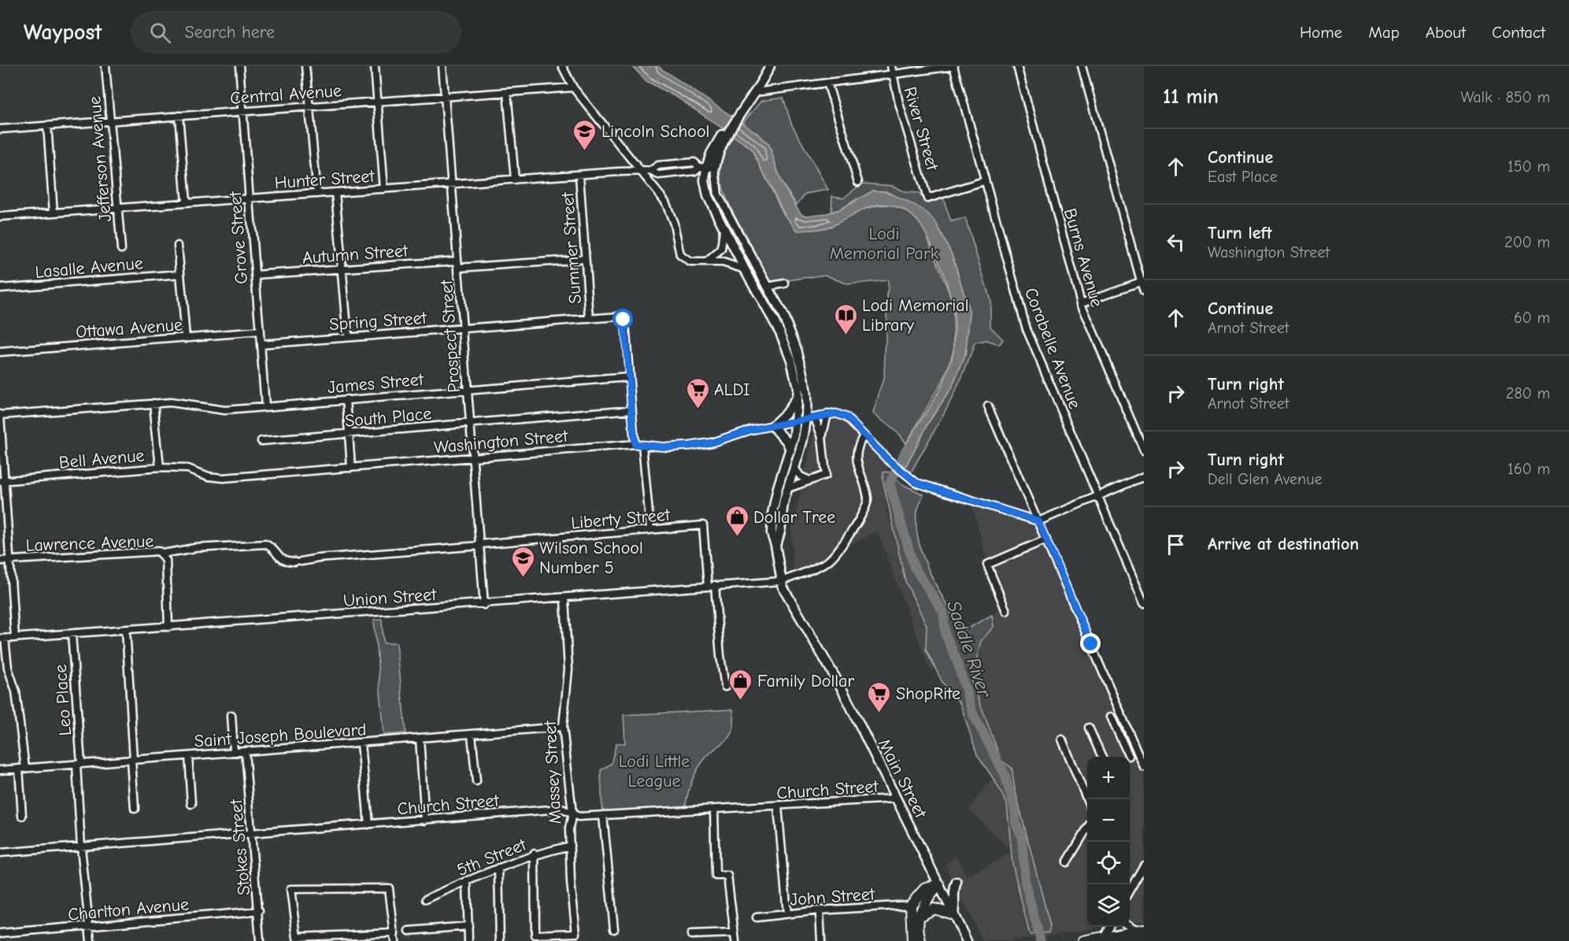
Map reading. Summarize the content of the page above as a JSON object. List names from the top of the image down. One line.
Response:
{"streets":{"main road":["Main Street"],"street":["Central Avenue","River Street","Jefferson Avenue","Hunter Street","Grove Street","Summer Street","Autumn Street","Burns Avenue","Lasalle Avenue","Spring Street","Ottawa Avenue","Prospect Street","Corabelle Avenue","James Street","South Place","Washington Street","Bell Avenue","Liberty Street","Lawrence Avenue","Union Street","Leo Place","Saint Joseph Boulevard","Massey Street","Church Street","Stokes Street","5th Street","John Street","Charlton Avenue"]},"crossings":[["Central Avenue","Jefferson Avenue"],["Central Avenue","Grove Street"],["Central Avenue","Prospect Street"],["River Street","Corabelle Avenue"],["Jefferson Avenue","Hunter Street"],["Hunter Street","Grove Street"],["Hunter Street","Summer Street"],["Hunter Street","Prospect Street"],["Grove Street","Autumn Street"],["Grove Street","Spring Street"],["Grove Street","Ottawa Avenue"],["Grove Street","James Street"],["Summer Street","Autumn Street"],["Summer Street","Spring Street"],["Autumn Street","Prospect Street"],["Spring Street","Prospect Street"],["Spring Street","James Street"],["Prospect Street","James Street"],["Prospect Street","South Place"],["Prospect Street","Washington Street"],["Prospect Street","Liberty Street"],["Prospect Street","Union Street"],["Washington Street","Bell Avenue"],["Washington Street","Main Street"],["Liberty Street","Lawrence Avenue"],["Liberty Street","Union Street"],["Lawrence Avenue","Union Street"],["Union Street","Leo Place"],["Union Street","Massey Street"],["Union Street","Main Street"],["Leo Place","Saint Joseph Boulevard"],["Leo Place","Church Street"],["Leo Place","Charlton Avenue"],["Saint Joseph Boulevard","Massey Street"],["Saint Joseph Boulevard","Stokes Street"],["Massey Street","Church Street"],["Massey Street","5th Street"],["Main Street","Church Street"],["Church Street","Stokes Street"],["Stokes Street","Charlton Avenue"]],"water":["Saddle River"],"parks":["Lodi Memorial Park","Lodi Little League"],"places":{"school or university":["Lincoln School","Wilson School Number 5"],"library":["Lodi Memorial Library"],"supermarket":["ALDI","ShopRite"],"shop":["Dollar Tree","Family Dollar"]},"page":{"header":"Waypost","search":"Search here","nav":["Home","Map","About","Contact"],"heading":["11 min","Walk · 850 m"],"list":[["Continue","East Place","150 m"],["Turn left","Washington Street","200 m"],["Continue","Arnot Street","60 m"],["Turn right","Arnot Street","280 m"],["Turn right","Dell Glen Avenue","160 m"],"Arrive at destination"],"map_buttons":["+","−"]}}
